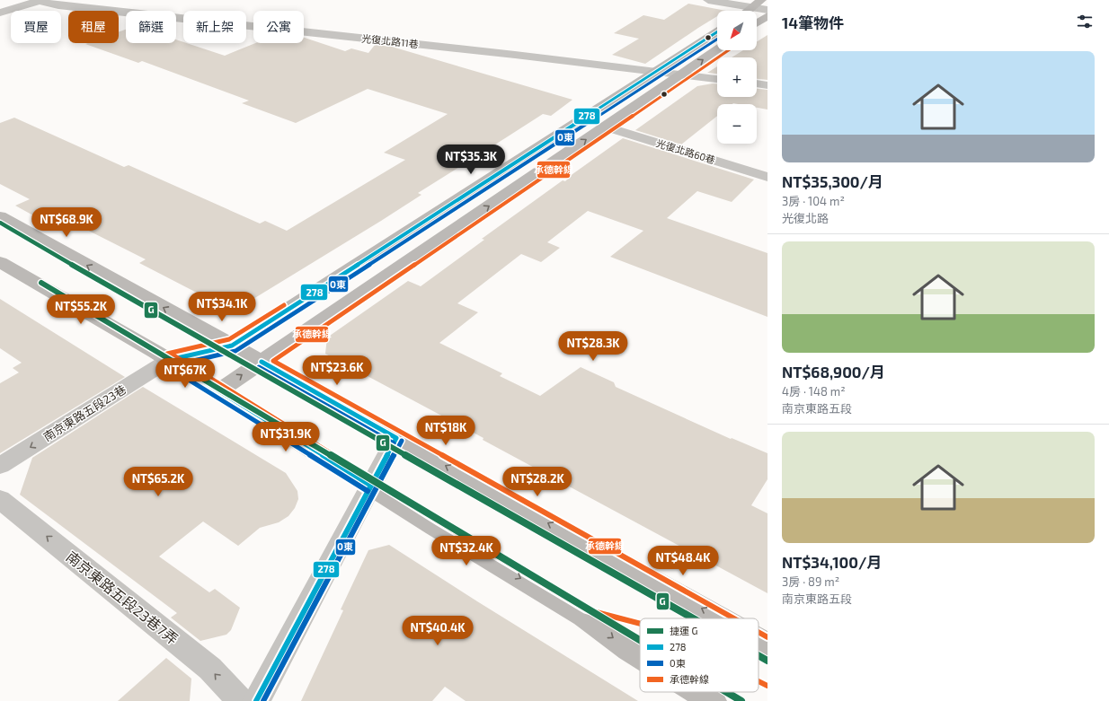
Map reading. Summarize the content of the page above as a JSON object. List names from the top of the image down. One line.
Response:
{"streets":{"street":["光復北路11巷","光復北路60巷","南京東路五段23巷","南京東路五段23巷7弄"]},"one_way":["南京東路五段23巷","南京東路五段23巷7弄"],"lines":["transit line 278","transit line 0東","transit line 承德幹線","metro line G"],"legend":["捷運 G","278","0東","承德幹線"],"north":"bottom left","page":{"heading":"14筆物件","map_buttons":["+","−"],"chip":["買屋","租屋","篩選","新上架","公寓"],"list":[{"name":"NT$35,300/月","note":"3房 · 104 m² · 光復北路"},{"name":"NT$68,900/月","note":"4房 · 148 m² · 南京東路五段"},{"name":"NT$34,100/月","note":"3房 · 89 m² · 南京東路五段"}],"price":["NT$35.3K","NT$68.9K","NT$34.1K","NT$55.2K","NT$28.3K","NT$23.6K","NT$67K","NT$18K","NT$31.9K","NT$65.2K","NT$28.2K","NT$32.4K","NT$48.4K","NT$40.4K"]}}
